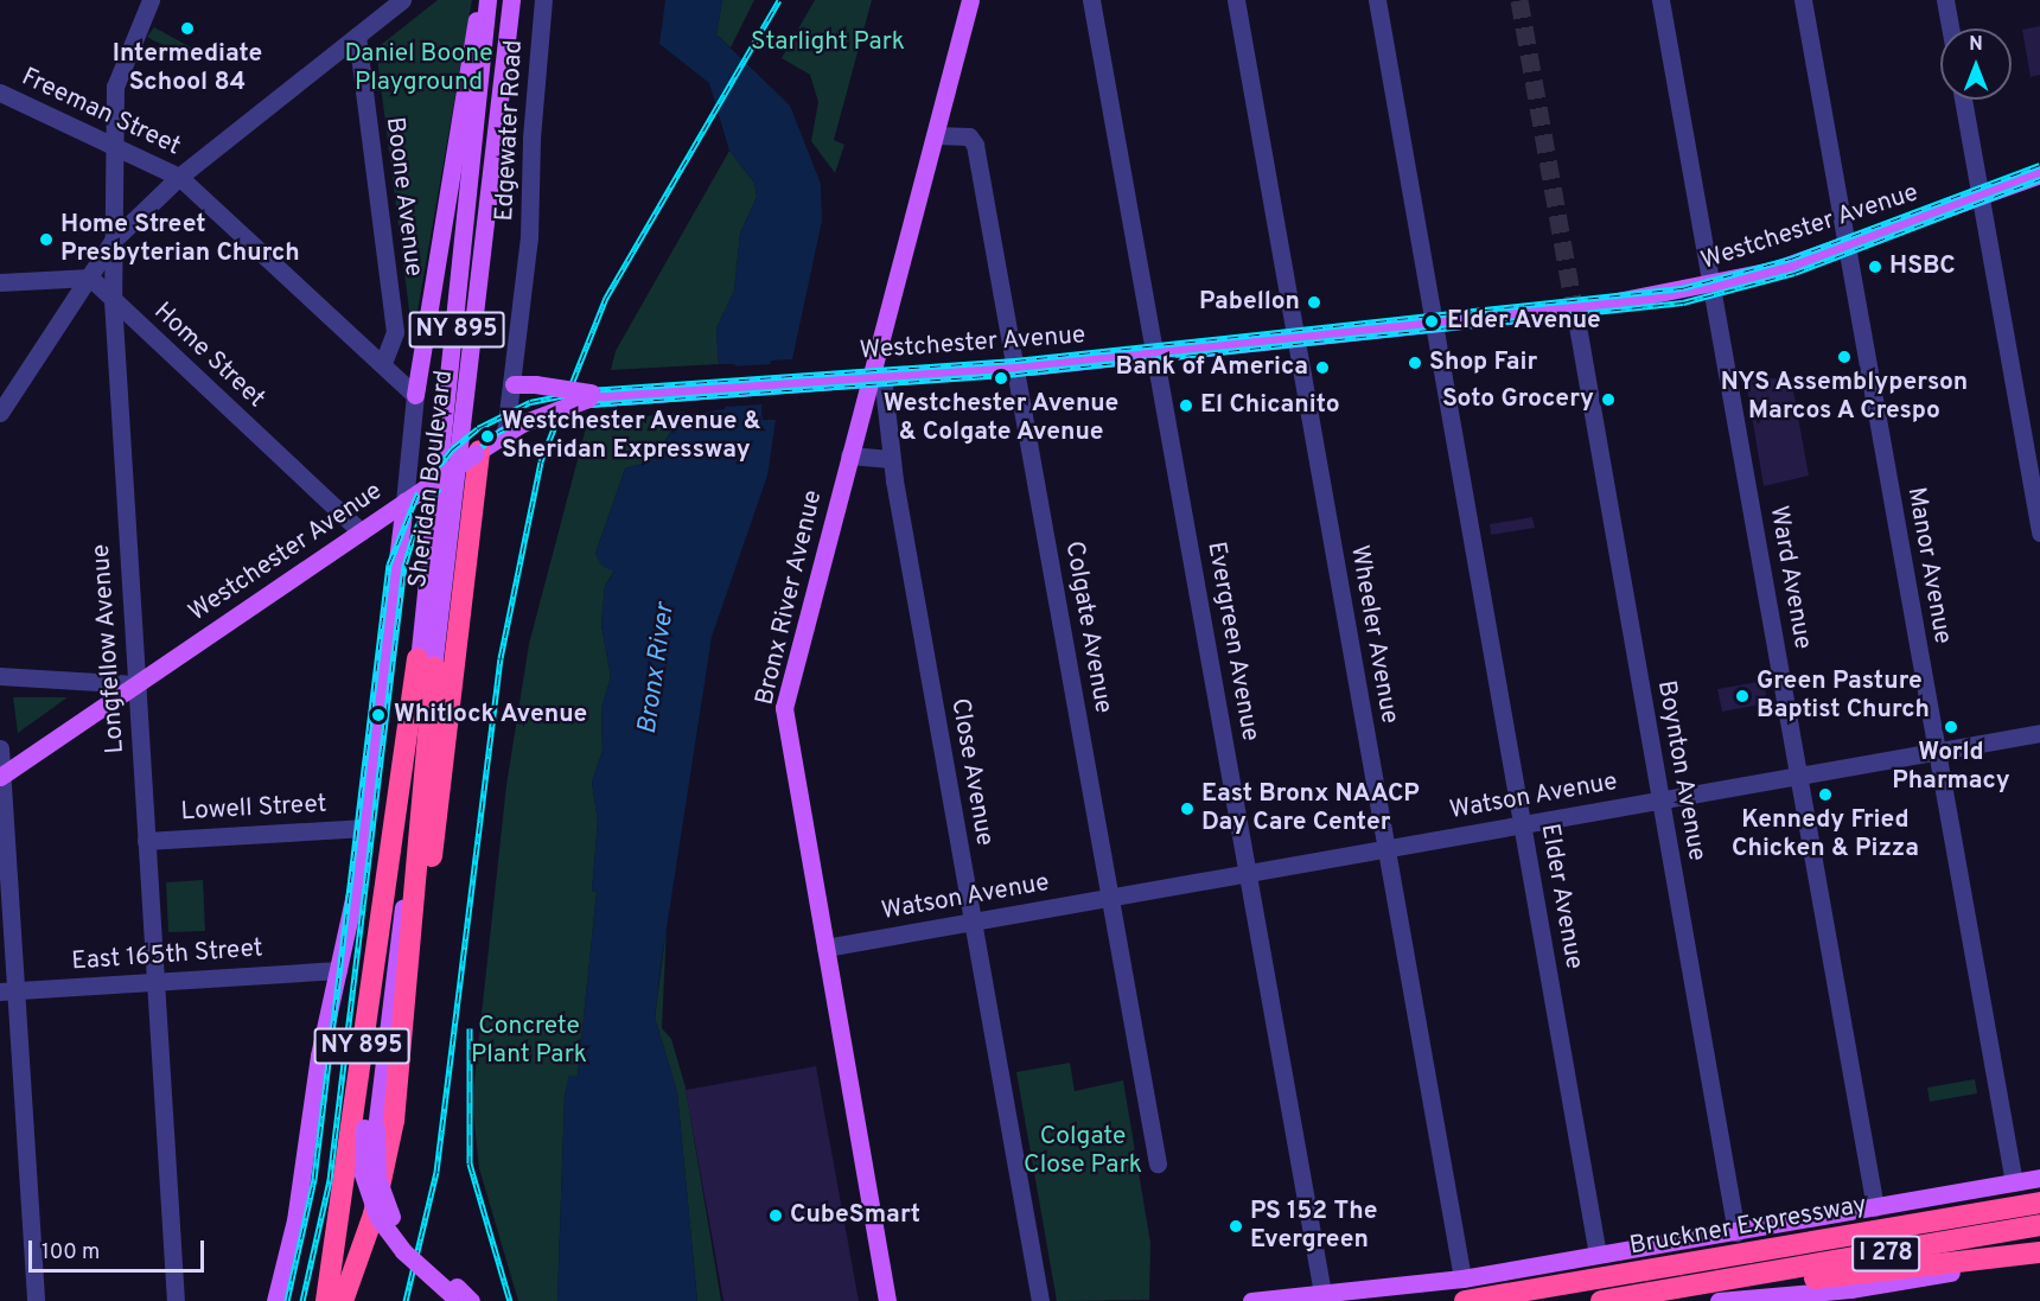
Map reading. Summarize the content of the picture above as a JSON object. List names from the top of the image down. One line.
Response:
{"streets":{"highway":["NY 895","Bruckner Expressway","I 278"],"main road":["Westchester Avenue","Sheridan Boulevard","Bronx River Avenue"],"street":["Freeman Street","Edgewater Road","Boone Avenue","Home Street","Manor Avenue","Ward Avenue","Colgate Avenue","Wheeler Avenue","Evergreen Avenue","Longfellow Avenue","Boynton Avenue","Close Avenue","Watson Avenue","Lowell Street","Elder Avenue","East 165th Street"]},"crossings":[["Freeman Street","Boone Avenue"],["Freeman Street","Longfellow Avenue"],["Edgewater Road","Westchester Avenue"],["Westchester Avenue","Home Street"],["Westchester Avenue","Manor Avenue"],["Westchester Avenue","Ward Avenue"],["Westchester Avenue","Bronx River Avenue"],["Westchester Avenue","Colgate Avenue"],["Westchester Avenue","Wheeler Avenue"],["Westchester Avenue","Evergreen Avenue"],["Westchester Avenue","Longfellow Avenue"],["Westchester Avenue","Close Avenue"],["Westchester Avenue","Elder Avenue"],["NY 895","Sheridan Boulevard"],["Home Street","Longfellow Avenue"],["Manor Avenue","Watson Avenue"],["Ward Avenue","Watson Avenue"],["Bronx River Avenue","Colgate Avenue"],["Bronx River Avenue","Close Avenue"],["Bronx River Avenue","Watson Avenue"],["Colgate Avenue","Watson Avenue"],["Wheeler Avenue","Watson Avenue"],["Evergreen Avenue","Watson Avenue"],["Longfellow Avenue","Lowell Street"],["Longfellow Avenue","East 165th Street"],["Boynton Avenue","Watson Avenue"],["Close Avenue","Watson Avenue"],["Watson Avenue","Elder Avenue"]],"water":["Bronx River"],"parks":["Starlight Park","Daniel Boone Playground","Concrete Plant Park","Colgate Close Park"],"places":["Intermediate School 84","Home Street Presbyterian Church","HSBC","Pabellon","Elder Avenue","NYS Assemblyperson Marcos A Crespo","Shop Fair","Bank of America","Westchester Avenue & Colgate Avenue","Soto Grocery","El Chicanito","Westchester Avenue & Sheridan Expressway","Green Pasture Baptist Church","Whitlock Avenue","World Pharmacy","Kennedy Fried Chicken & Pizza","East Bronx NAACP Day Care Center","CubeSmart","PS 152 The Evergreen"],"scale_bar":"100 m","north":"top"}
